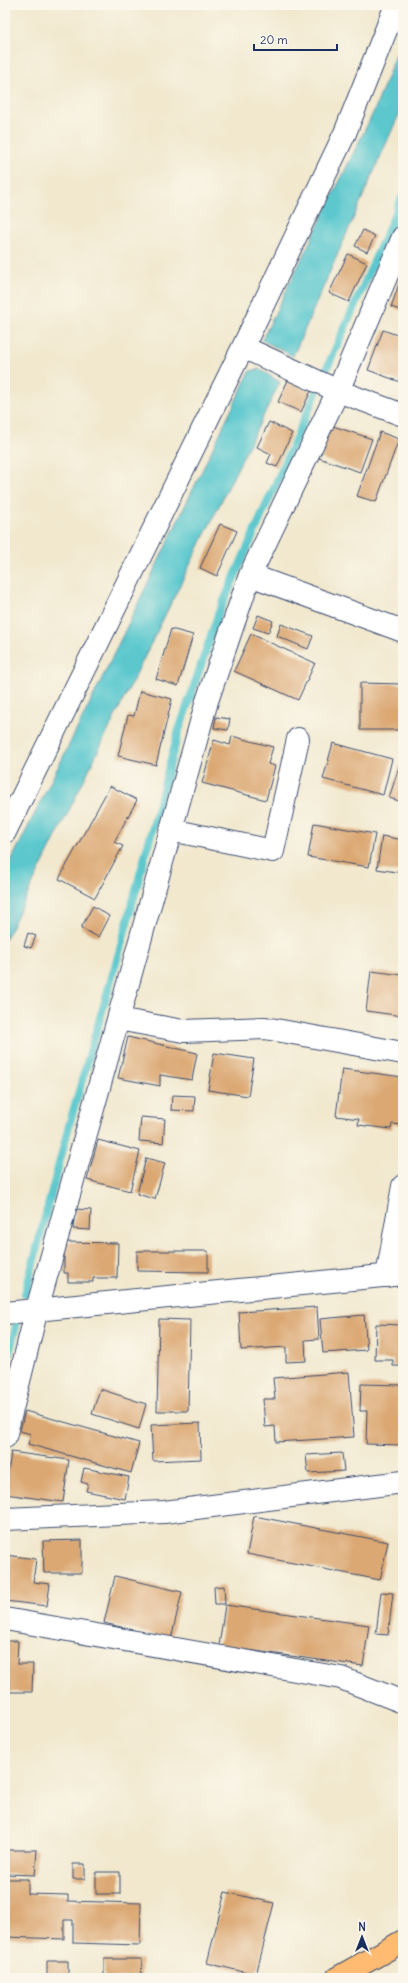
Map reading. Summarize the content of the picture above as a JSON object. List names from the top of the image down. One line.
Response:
{"scale_bar":"20 m","north":"top"}
